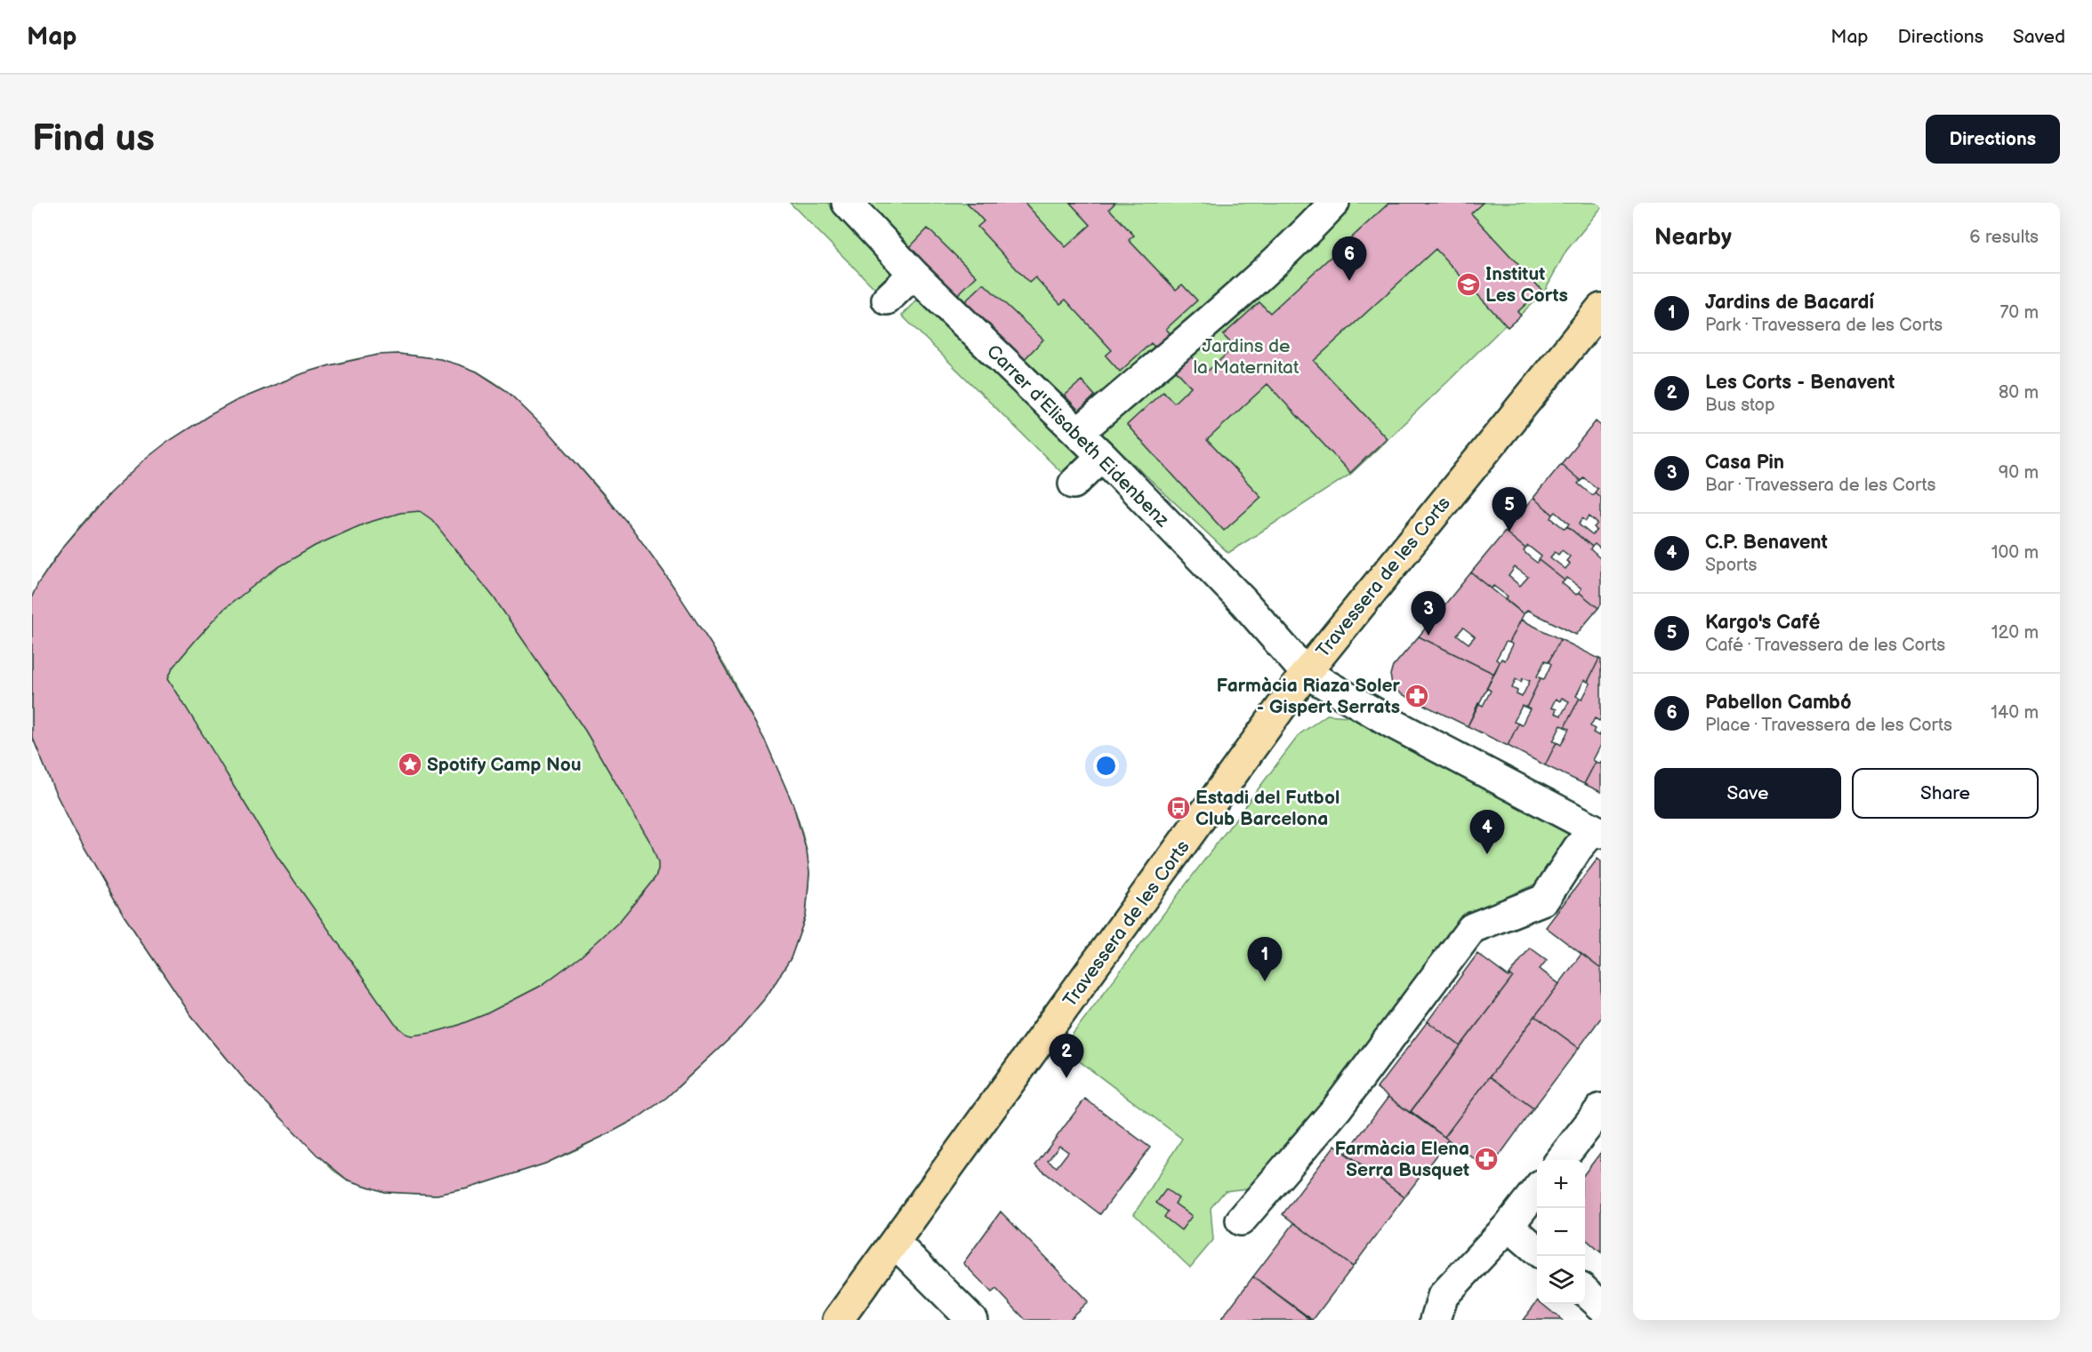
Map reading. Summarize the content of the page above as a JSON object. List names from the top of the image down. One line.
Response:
{"streets":{"main road":["Travessera de les Corts"],"street":["Carrer d'Elisabeth Eidenbenz"]},"crossings":[["Carrer d'Elisabeth Eidenbenz","Travessera de les Corts"]],"parks":["Jardins de la Maternitat"],"places":{"school or university":["Institut Les Corts"],"pharmacy":["Farmàcia Riaza Soler - Gispert Serrats","Farmàcia Elena Serra Busquet"],"place":["Spotify Camp Nou"],"bus stop":["Estadi del Futbol Club Barcelona"]},"page":{"header":"Map","nav":["Map","Directions","Saved"],"buttons":["Directions",["Save","Share"]],"title":"Find us","heading":["Nearby","6 results"],"pins":["6","5","3","4","1","2"],"list":[{"mark":"1","name":"Jardins de Bacardí","note":"Park · Travessera de les Corts","value":"70 m"},{"mark":"2","name":"Les Corts - Benavent","note":"Bus stop","value":"80 m"},{"mark":"3","name":"Casa Pin","note":"Bar · Travessera de les Corts","value":"90 m"},{"mark":"4","name":"C.P. Benavent","note":"Sports","value":"100 m"},{"mark":"5","name":"Kargo's Café","note":"Café · Travessera de les Corts","value":"120 m"},{"mark":"6","name":"Pabellon Cambó","note":"Place · Travessera de les Corts","value":"140 m"}],"map_buttons":["+","−"]}}
